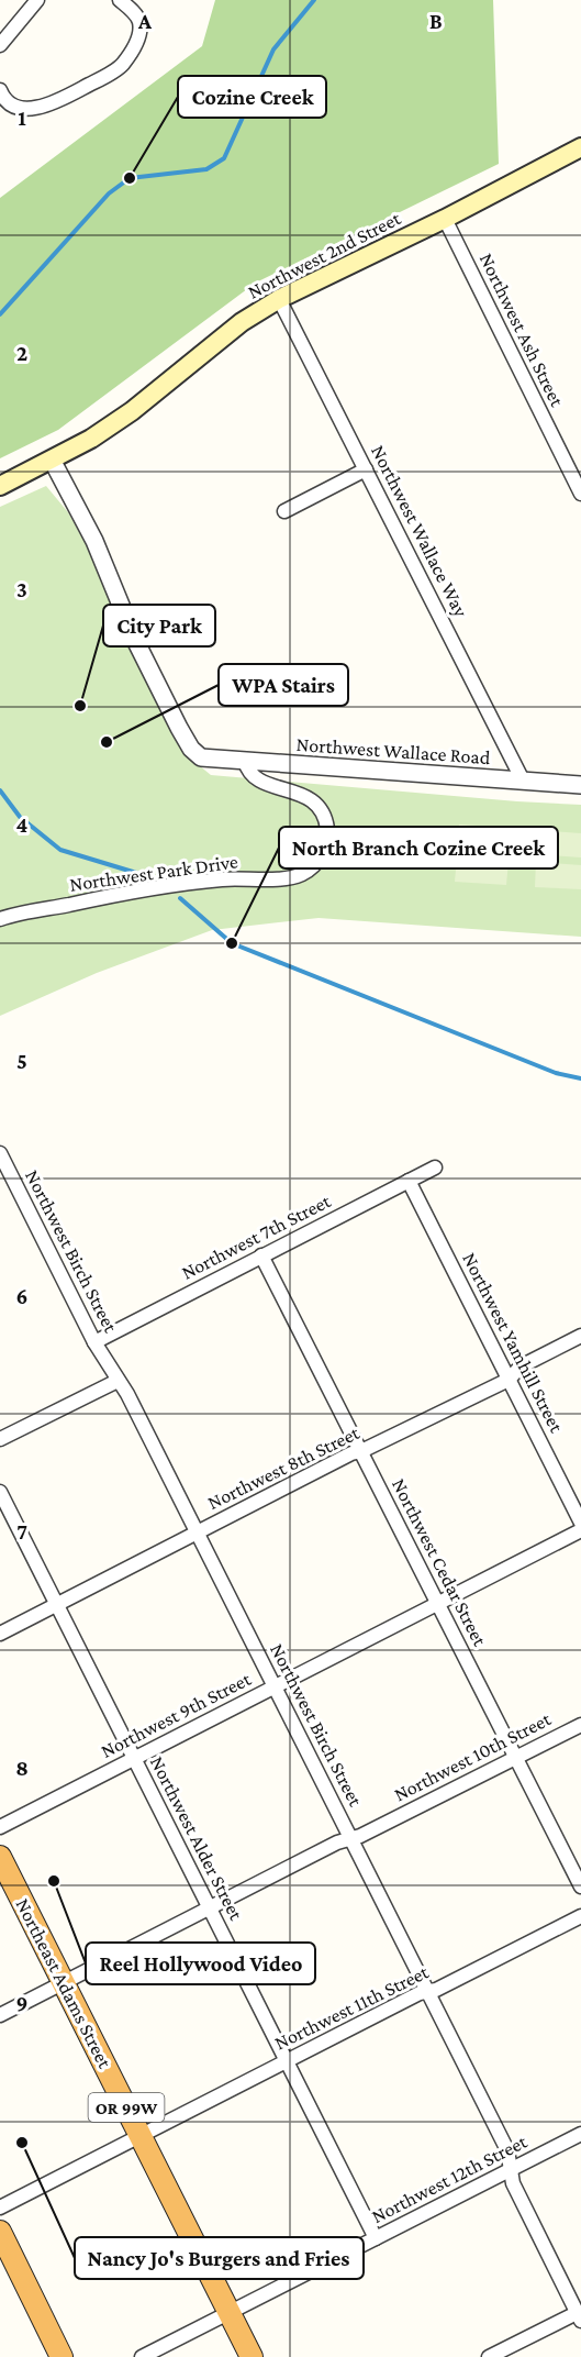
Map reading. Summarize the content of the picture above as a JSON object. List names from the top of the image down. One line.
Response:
{"streets":{"highway":["Northeast Adams Street","OR 99W"],"main road":["Northwest 2nd Street"],"street":["Northwest Ash Street","Northwest Wallace Way","Northwest Wallace Road","Northwest Park Drive","Northwest 7th Street","Northwest Birch Street","Northwest Yamhill Street","Northwest 8th Street","Northwest Cedar Street","Northwest 9th Street","Northwest 10th Street","Northwest Alder Street","Northwest 11th Street","Northwest 12th Street"]},"crossings":[["Northwest 2nd Street","Northwest Ash Street"],["Northwest 2nd Street","Northwest Wallace Way"],["Northwest 2nd Street","Northwest Wallace Road"],["Northwest Wallace Way","Northwest Wallace Road"],["Northwest Wallace Road","Northwest Park Drive"],["Northwest 7th Street","Northwest Birch Street"],["Northwest 7th Street","Northwest Yamhill Street"],["Northwest 7th Street","Northwest Cedar Street"],["Northwest Birch Street","Northwest 8th Street"],["Northwest Birch Street","Northwest 9th Street"],["Northwest Birch Street","Northwest 10th Street"],["Northwest Birch Street","Northwest 11th Street"],["Northwest Birch Street","Northwest 12th Street"],["Northwest Yamhill Street","Northwest 8th Street"],["Northwest 8th Street","Northwest Cedar Street"],["Northwest 8th Street","Northwest Alder Street"],["Northwest Cedar Street","Northwest 9th Street"],["Northwest Cedar Street","Northwest 10th Street"],["Northwest 9th Street","Northwest Alder Street"],["Northwest 10th Street","Northwest Alder Street"],["Northwest 10th Street","Northeast Adams Street"],["Northwest Alder Street","Northwest 11th Street"],["Northwest Alder Street","Northwest 12th Street"],["Northeast Adams Street","Northwest 11th Street"],["Northeast Adams Street","Northwest 12th Street"]],"places":["Cozine Creek","City Park","WPA Stairs","North Branch Cozine Creek","Reel Hollywood Video","Nancy Jo's Burgers and Fries"],"grid":{"columns":["A","B"],"rows":["1","2","3","4","5","6","7","8","9"]}}
